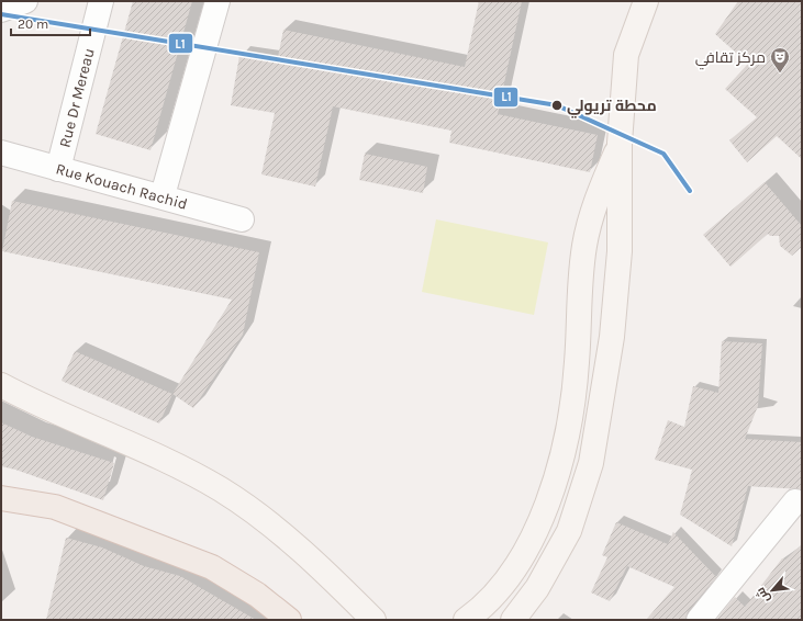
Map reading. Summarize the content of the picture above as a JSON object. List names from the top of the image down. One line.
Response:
{"streets":{"street":["Rue Dr Mereau","Rue Kouach Rachid"]},"crossings":[["Rue Dr Mereau","Rue Kouach Rachid"]],"places":{"theatre":["مركز تقافي"],"other":["محطة تريولي"]},"lines":["transit line L1"],"scale_bar":"20 m","north":"bottom left"}
